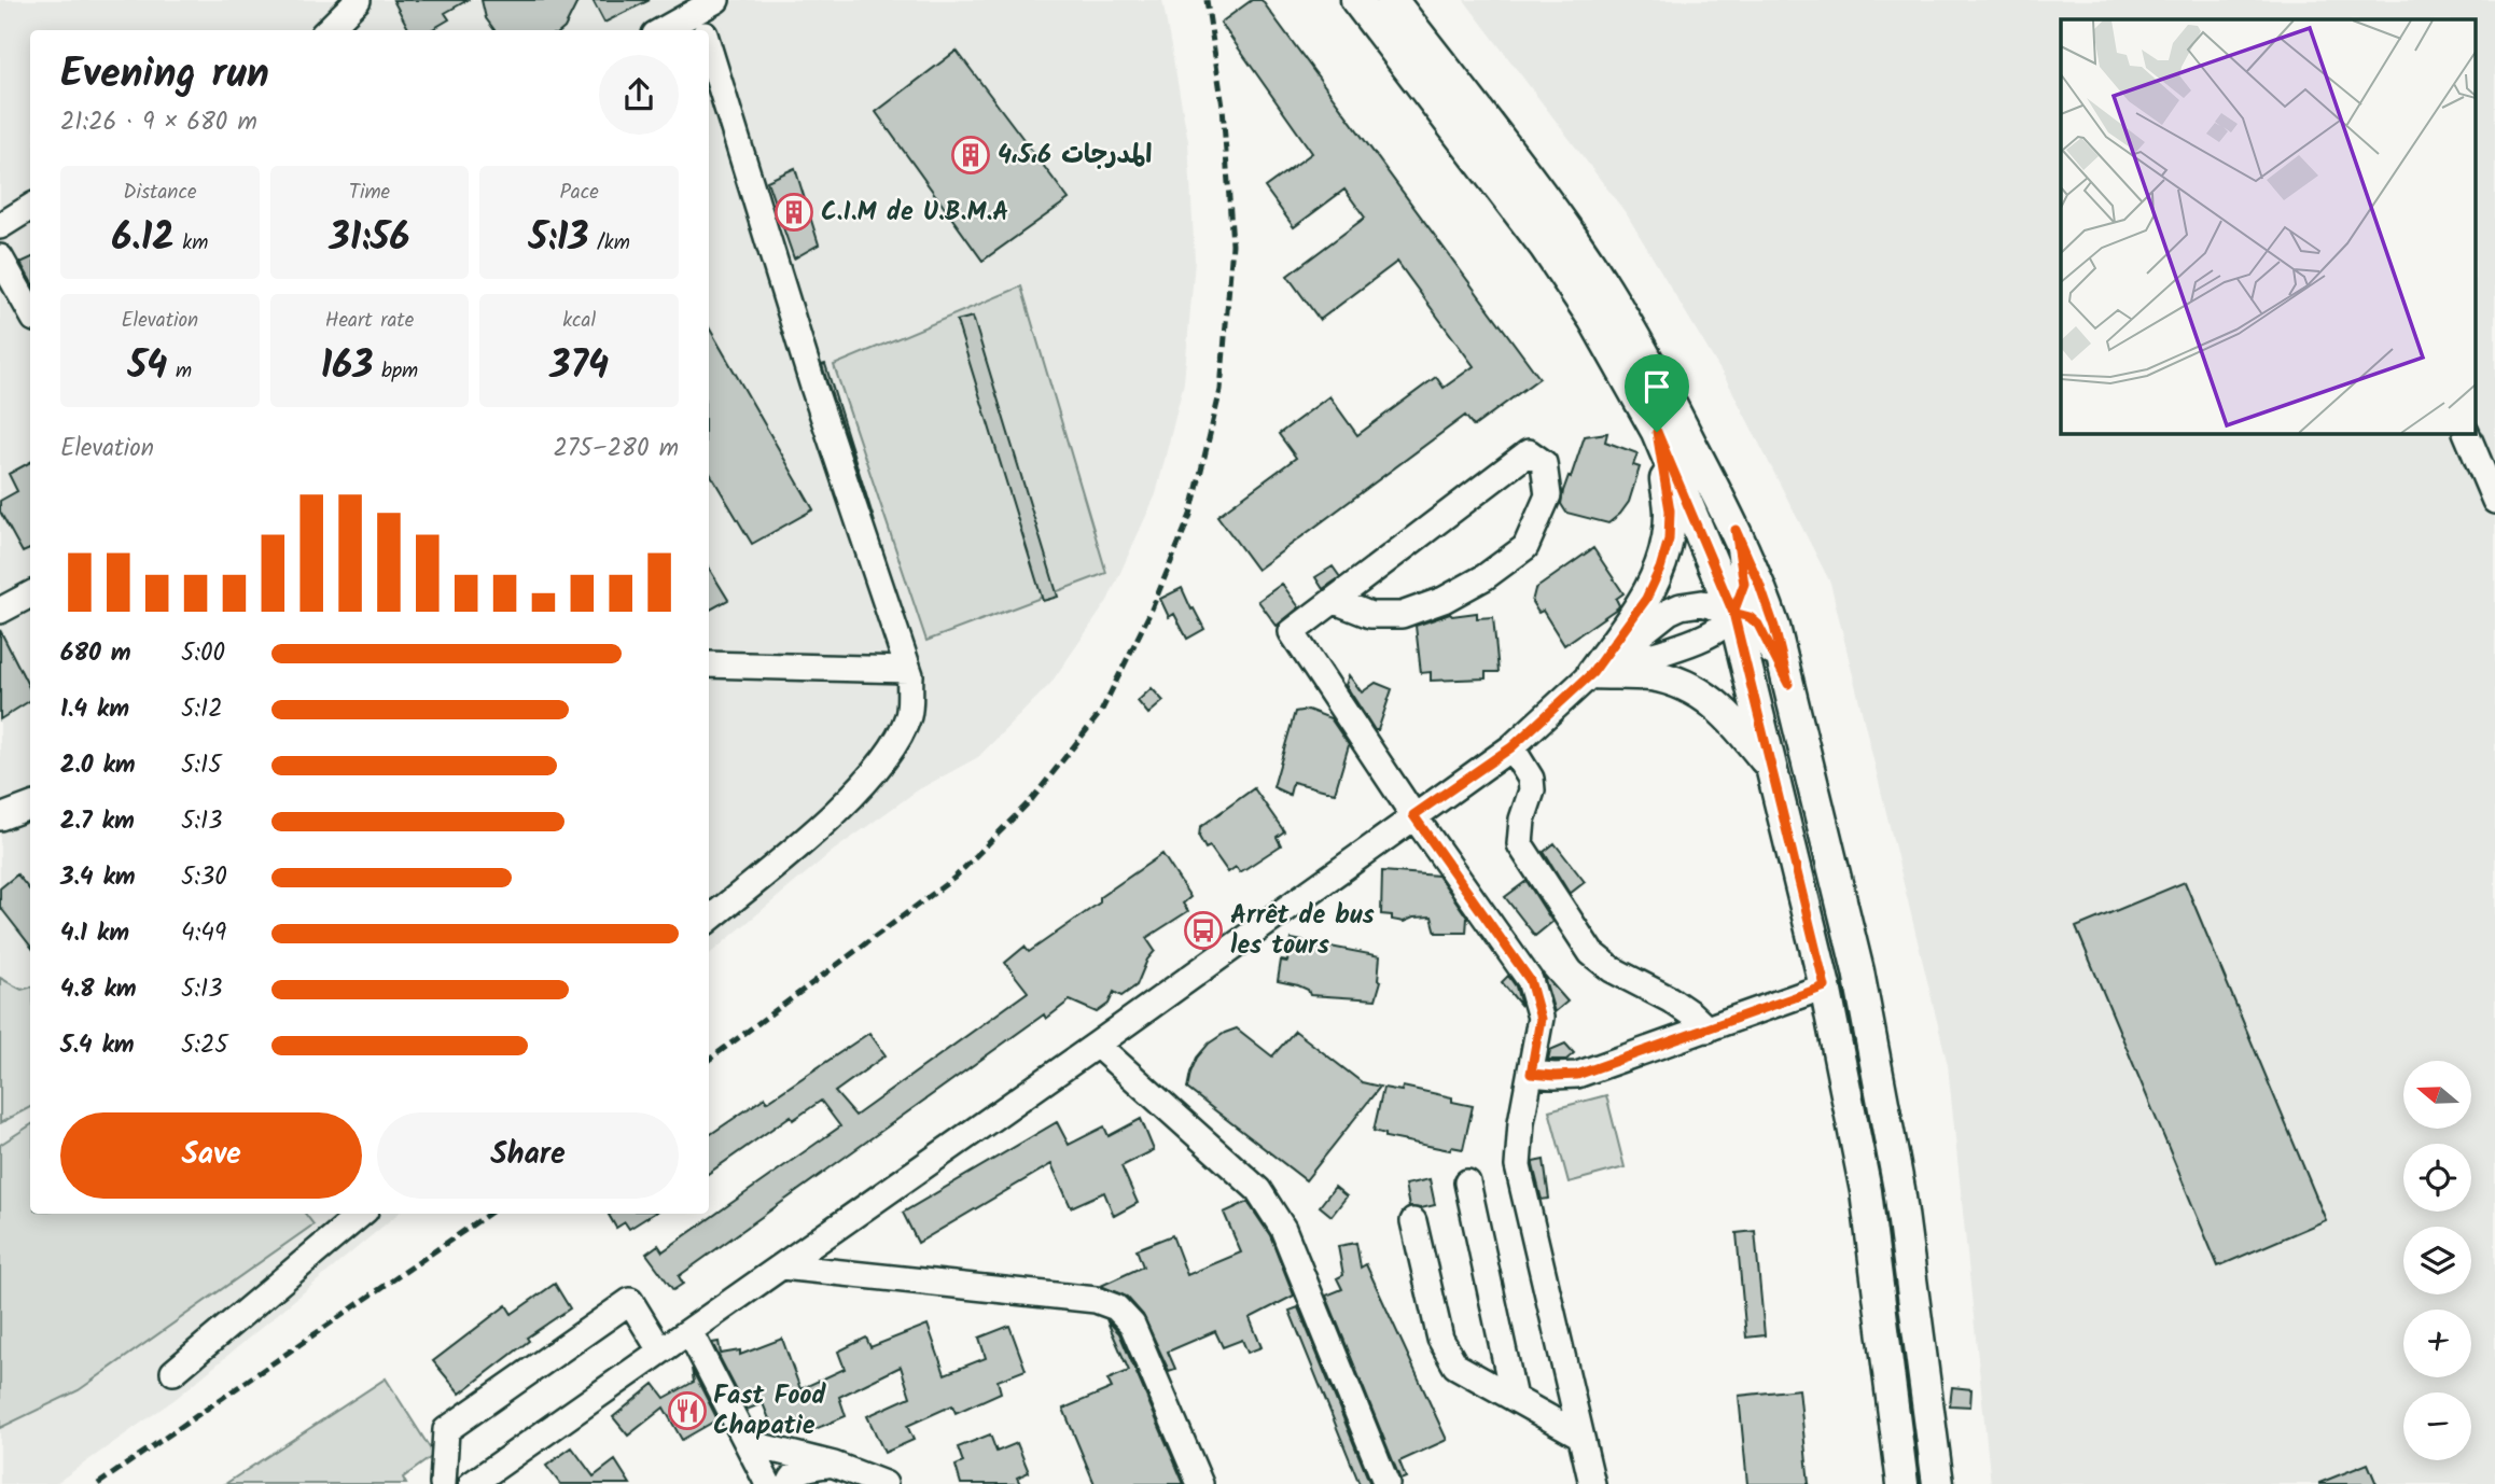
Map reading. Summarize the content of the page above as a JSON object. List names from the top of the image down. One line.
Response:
{"places":{"building":["المدرجات 4،5،6","C.I.M de U.B.M.A"],"bus stop":["Arrêt de bus les tours"],"restaurant":["Fast Food Chapatie"]},"north":"left","page":{"heading":["Evening run","21:26 · 9 × 680 m"],"stats":[["Distance","6.12 km"],["Time","31:56"],["Pace","5:13 /km"],["Elevation","54 m"],["Heart rate","163 bpm"],["kcal","374"]],"chart":["Elevation","275–280 m"],"list":[{"name":"680 m","note":"5:00"},{"name":"1.4 km","note":"5:12"},{"name":"2.0 km","note":"5:15"},{"name":"2.7 km","note":"5:13"},{"name":"3.4 km","note":"5:30"},{"name":"4.1 km","note":"4:49"},{"name":"4.8 km","note":"5:13"},{"name":"5.4 km","note":"5:25"}],"map_buttons":["+","−"],"buttons":["Save","Share"]}}
